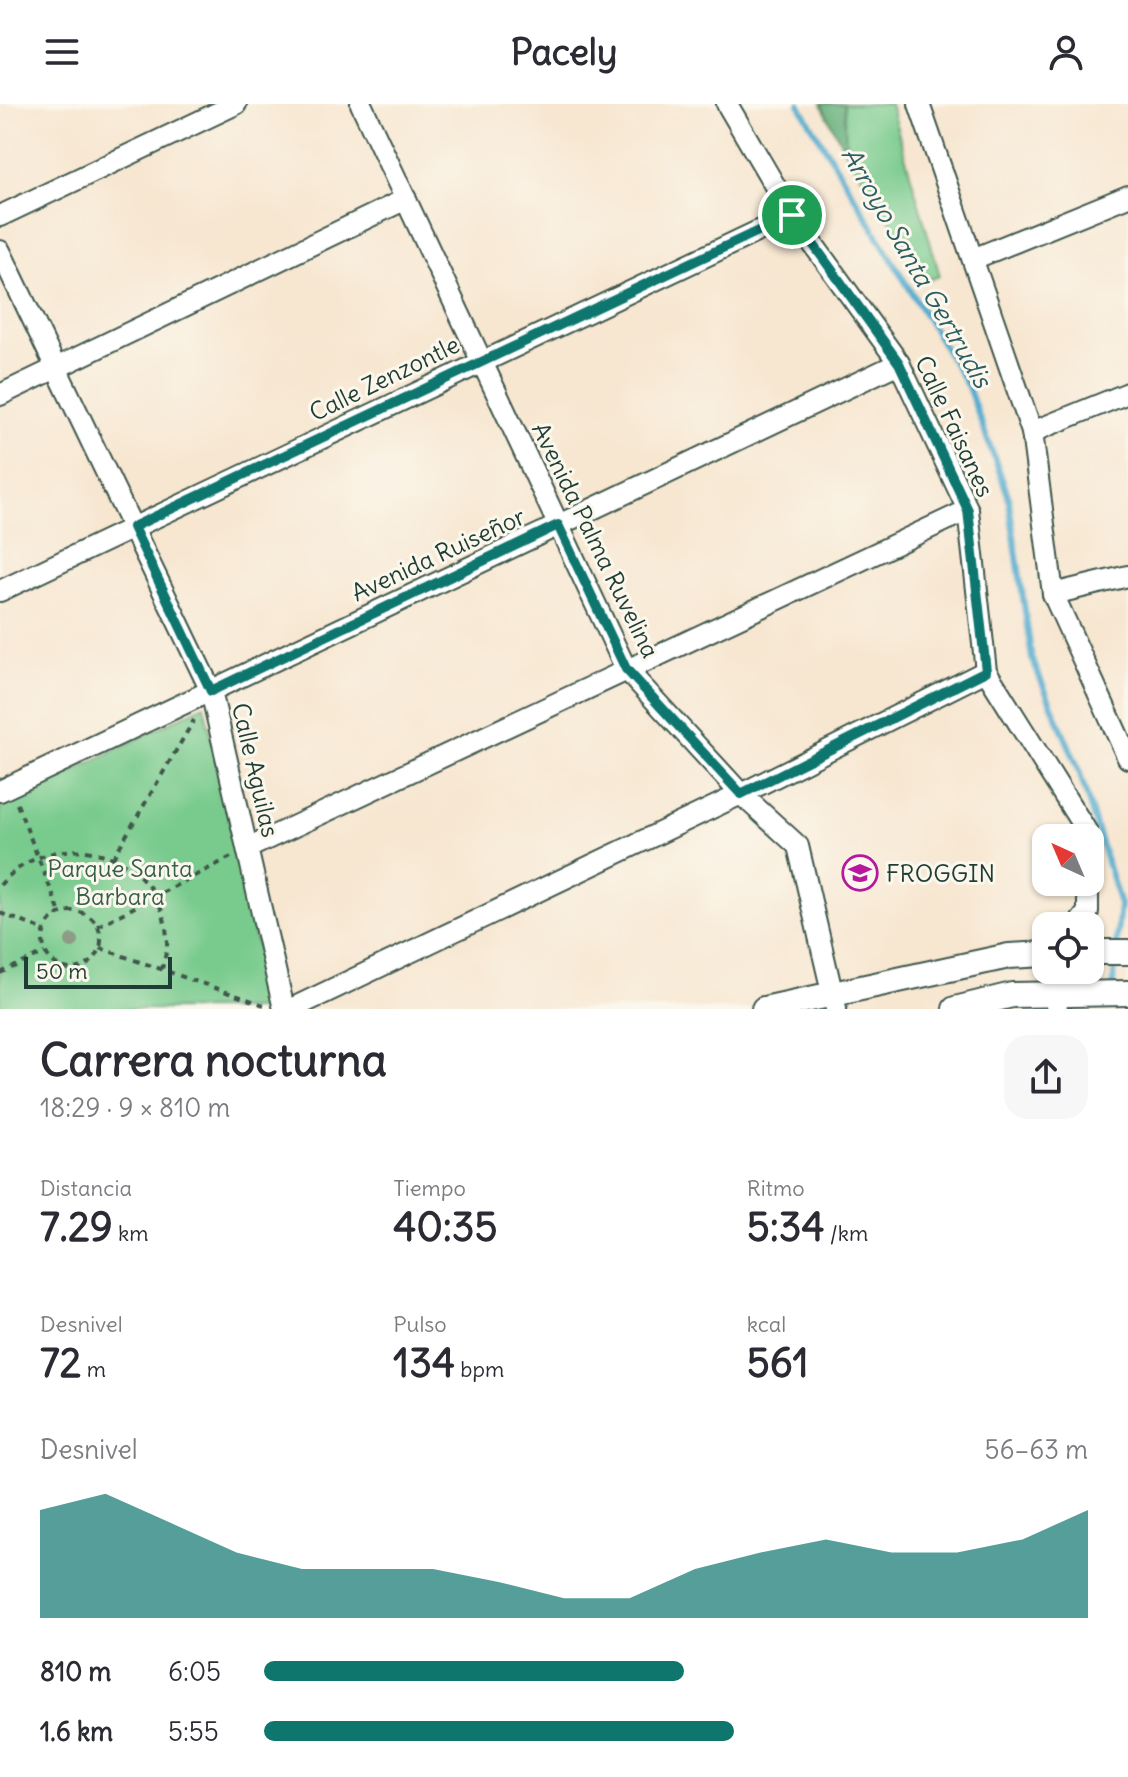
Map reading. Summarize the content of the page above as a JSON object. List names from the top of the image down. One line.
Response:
{"streets":{"street":["Calle Zenzontle","Calle Faisanes","Avenida Palma Ruvelina","Avenida Ruiseñor","Calle Aguilas"]},"crossings":[["Calle Zenzontle","Calle Faisanes"],["Calle Zenzontle","Avenida Palma Ruvelina"],["Calle Zenzontle","Calle Aguilas"],["Calle Faisanes","Avenida Ruiseñor"],["Avenida Palma Ruvelina","Avenida Ruiseñor"],["Avenida Ruiseñor","Calle Aguilas"]],"water":["Arroyo Santa Gertrudis"],"parks":["Parque Santa Barbara"],"places":{"school or university":["FROGGIN"]},"scale_bar":"50 m","north":"top left","page":{"header":"Pacely","scale":"50 m","heading":["Carrera nocturna","18:29 · 9 × 810 m"],"stats":[["Distancia","7.29 km"],["Tiempo","40:35"],["Ritmo","5:34 /km"],["Desnivel","72 m"],["Pulso","134 bpm"],["kcal","561"]],"chart":["Desnivel","56–63 m"],"list":[{"name":"810 m","note":"6:05"},{"name":"1.6 km","note":"5:55"}]}}
